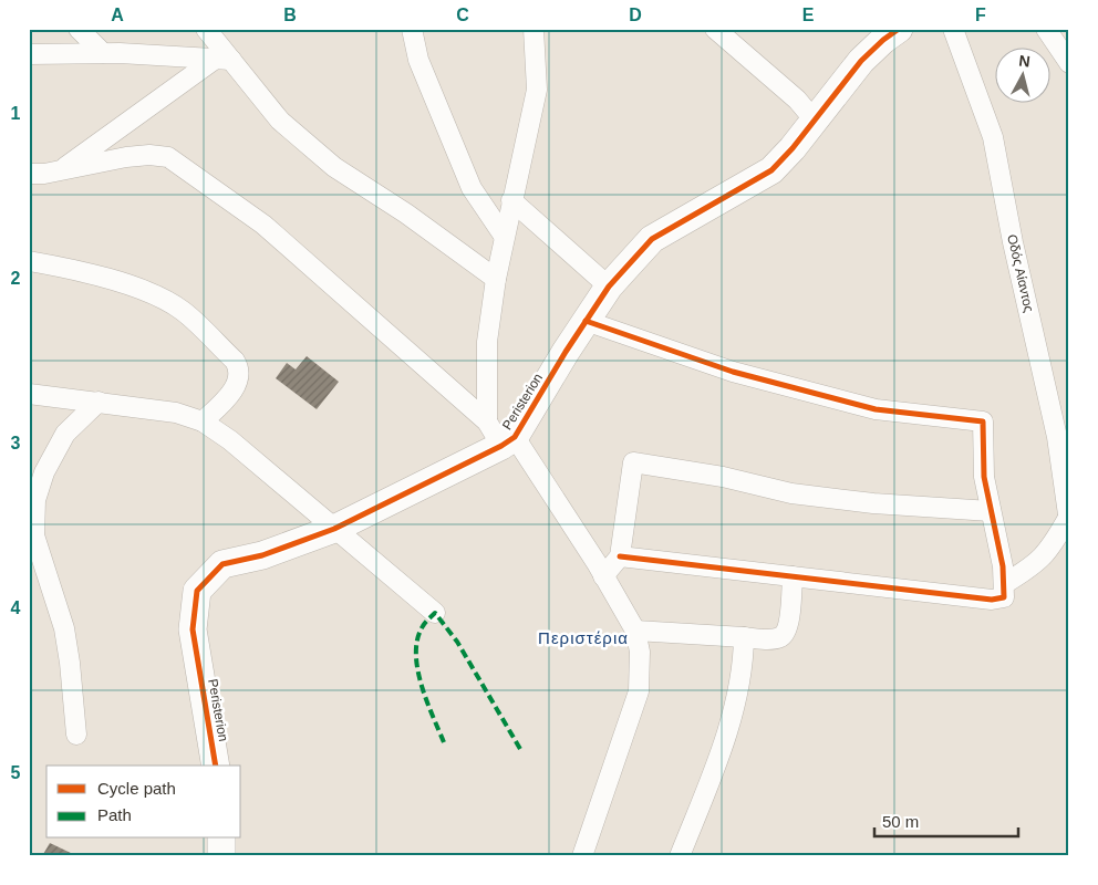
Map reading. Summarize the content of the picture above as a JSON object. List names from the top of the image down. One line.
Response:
{"streets":{"street":["Οδός Αίαντος","Peristerion"]},"districts":["Περιστέρια"],"legend":["Cycle path","Path"],"scale_bar":"50 m","north":"top","grid":{"columns":["A","B","C","D","E","F"],"rows":["1","2","3","4","5"]}}
